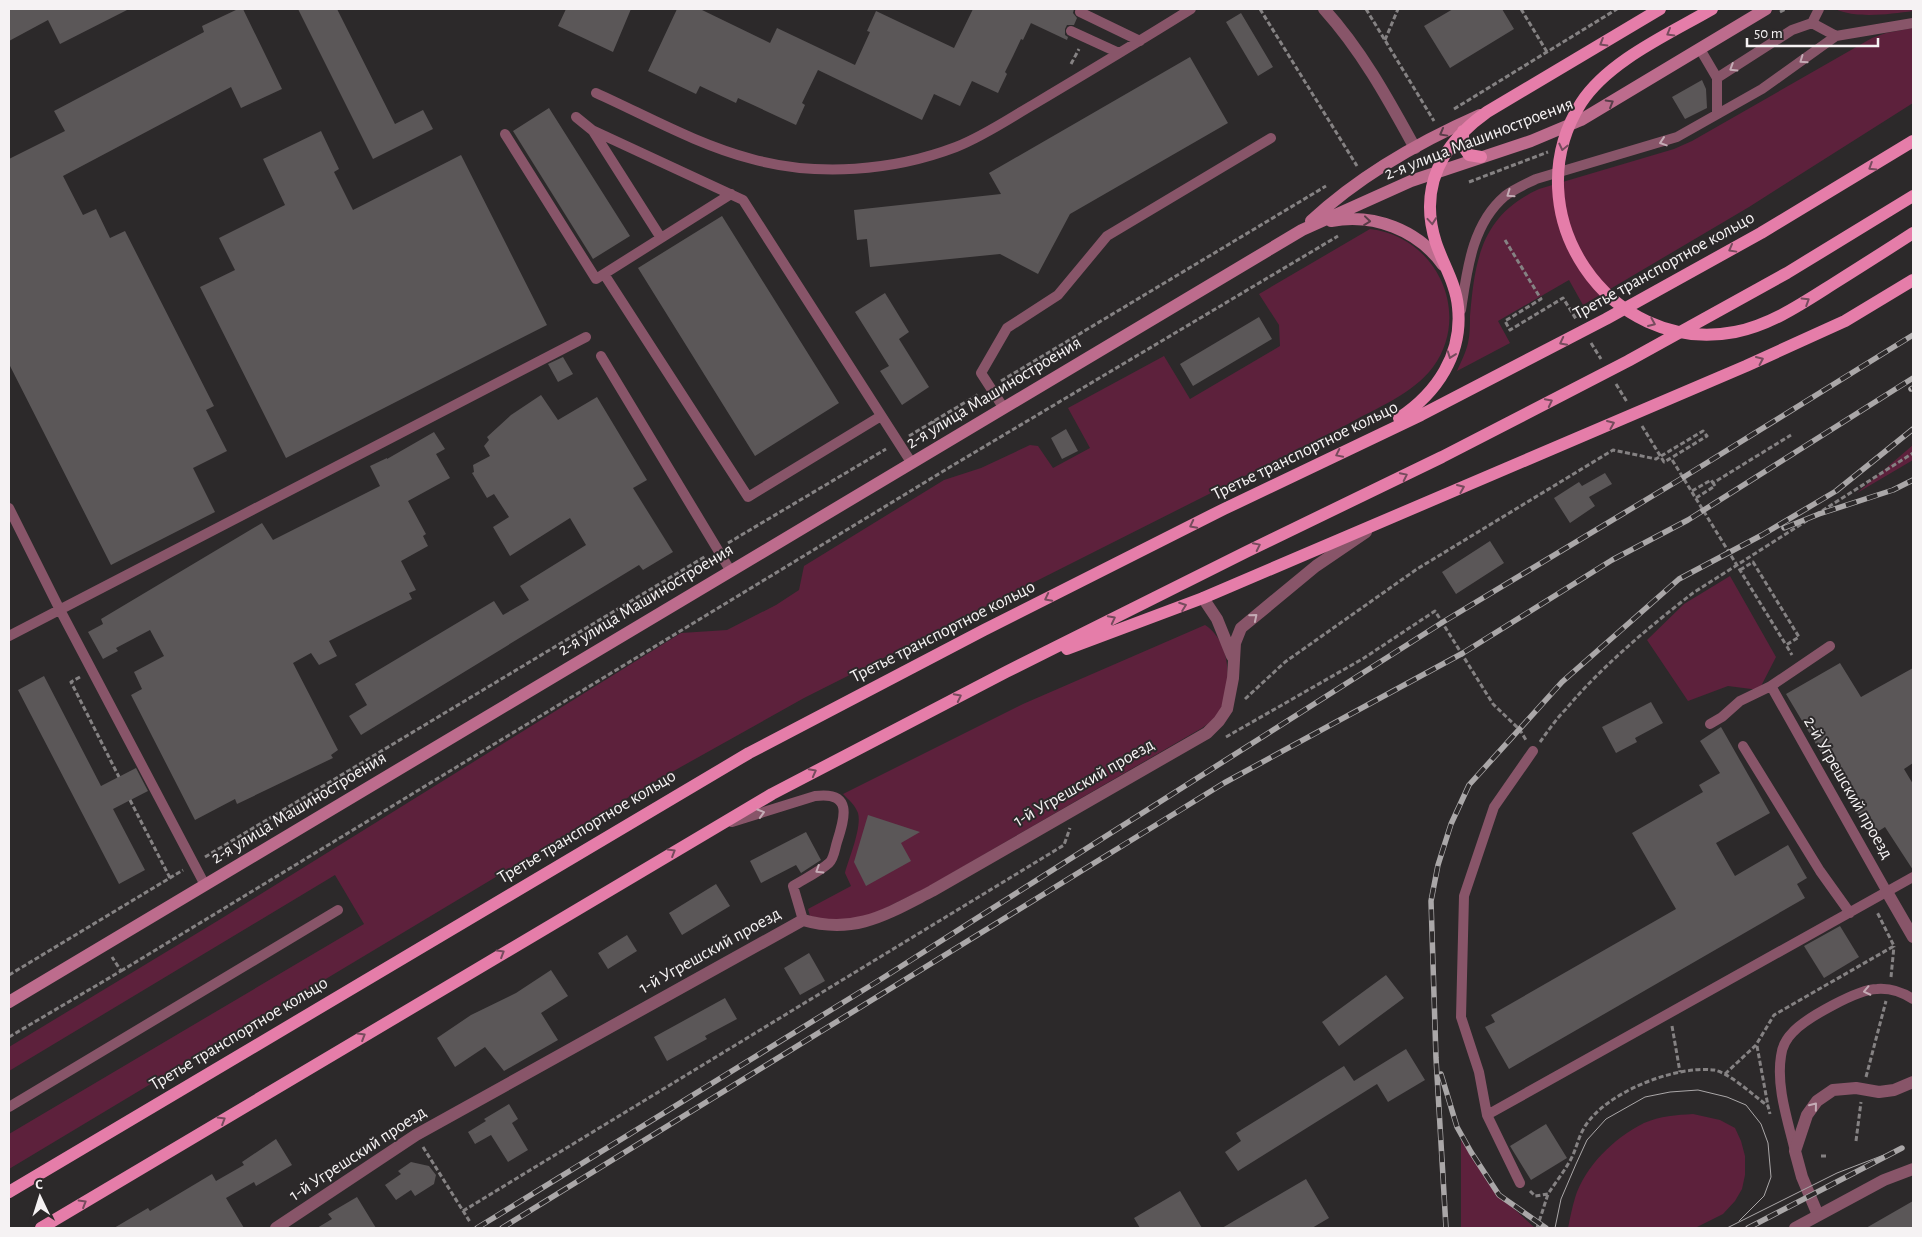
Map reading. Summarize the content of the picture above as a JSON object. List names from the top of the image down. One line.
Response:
{"streets":{"main road":["2-я улица Машиностроения","Третье транспортное кольцо"],"street":["1-й Угрешский проезд","2-й Угрешский проезд"]},"scale_bar":"50 m","north":"top"}
